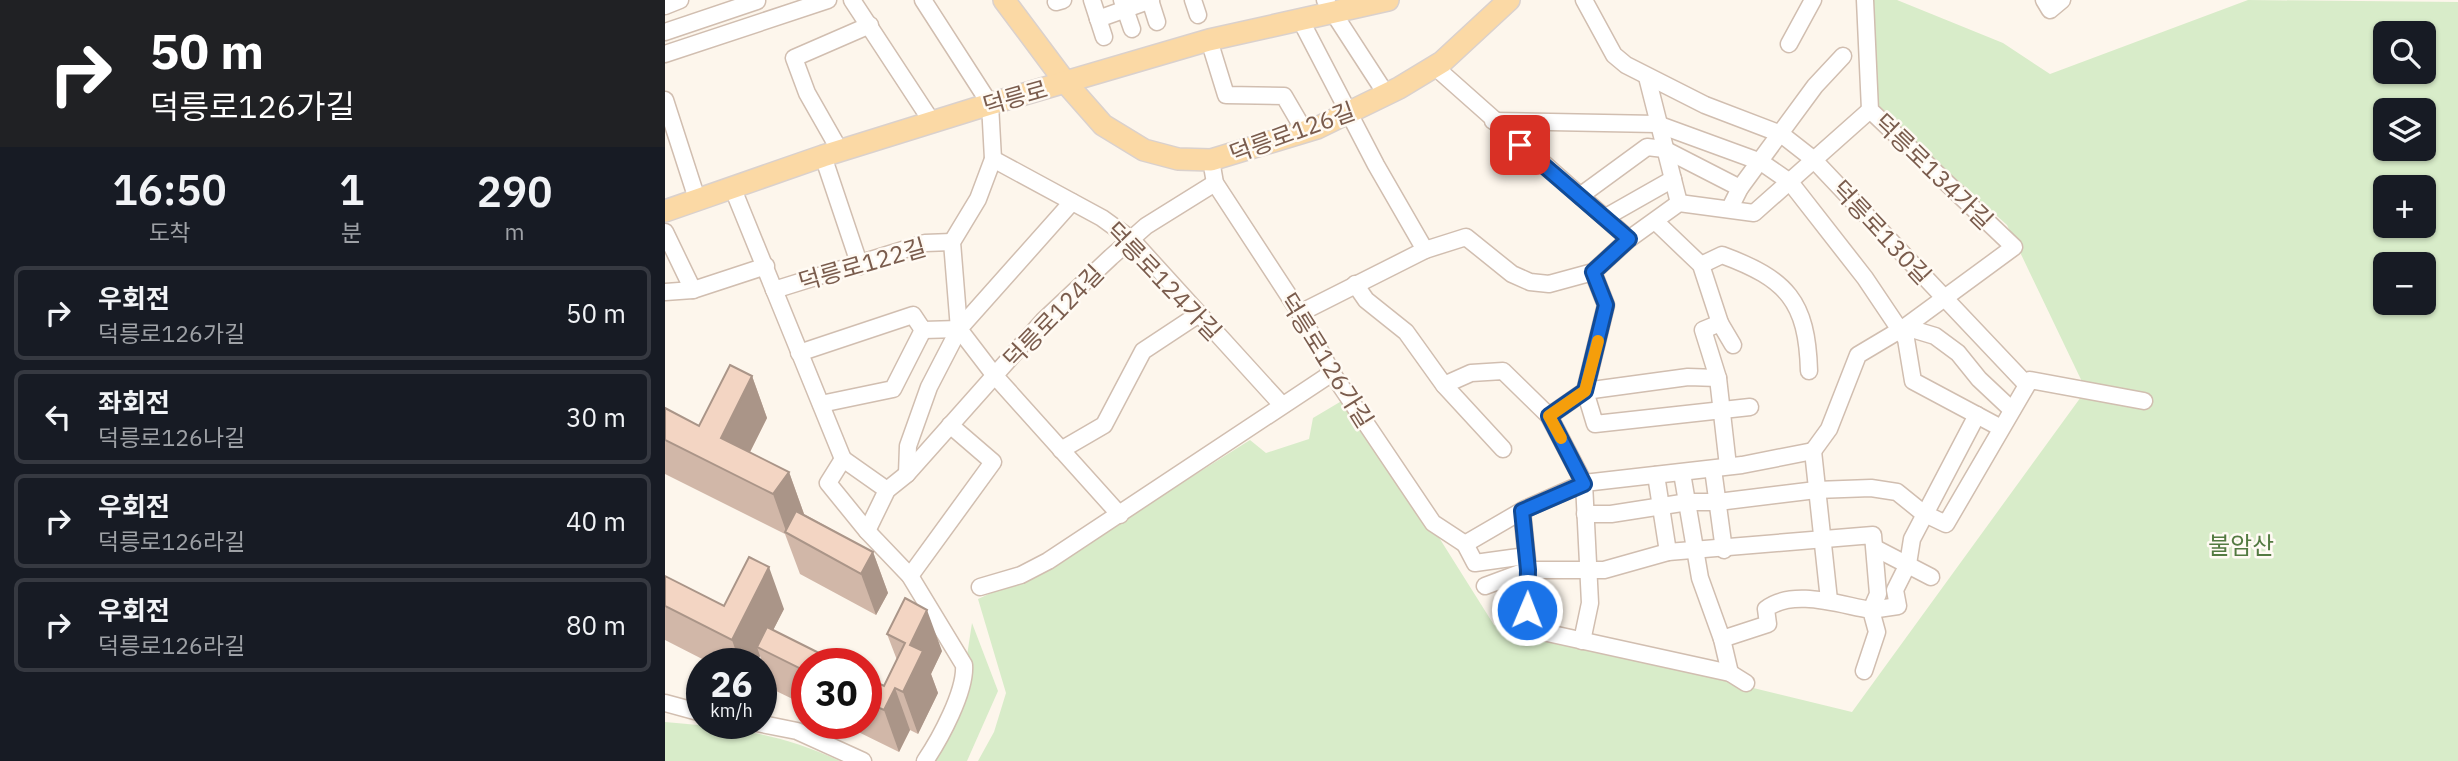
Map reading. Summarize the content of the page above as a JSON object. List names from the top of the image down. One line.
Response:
{"streets":{"main road":["덕릉로","덕릉로126길"],"street":["덕릉로134가길","덕릉로130길","덕릉로122길","덕릉로124가길","덕릉로124길","덕릉로126가길"]},"crossings":[["덕릉로","덕릉로126길"],["덕릉로","덕릉로122길"],["덕릉로126길","덕릉로126가길"],["덕릉로134가길","덕릉로130길"],["덕릉로124가길","덕릉로124길"],["덕릉로124길","덕릉로126가길"]],"parks":["불암산"],"page":{"turn":["50 m","덕릉로126가길"],"map_buttons":["+","−"],"eta":["16:50","도착","1","분","290","m"],"list":[{"name":"우회전","note":"덕릉로126가길","value":"50 m"},{"name":"좌회전","note":"덕릉로126나길","value":"30 m"},{"name":"우회전","note":"덕릉로126라길","value":"40 m"},{"name":"우회전","note":"덕릉로126라길","value":"80 m"}],"speed":"26 km/h","limit":"30"}}
